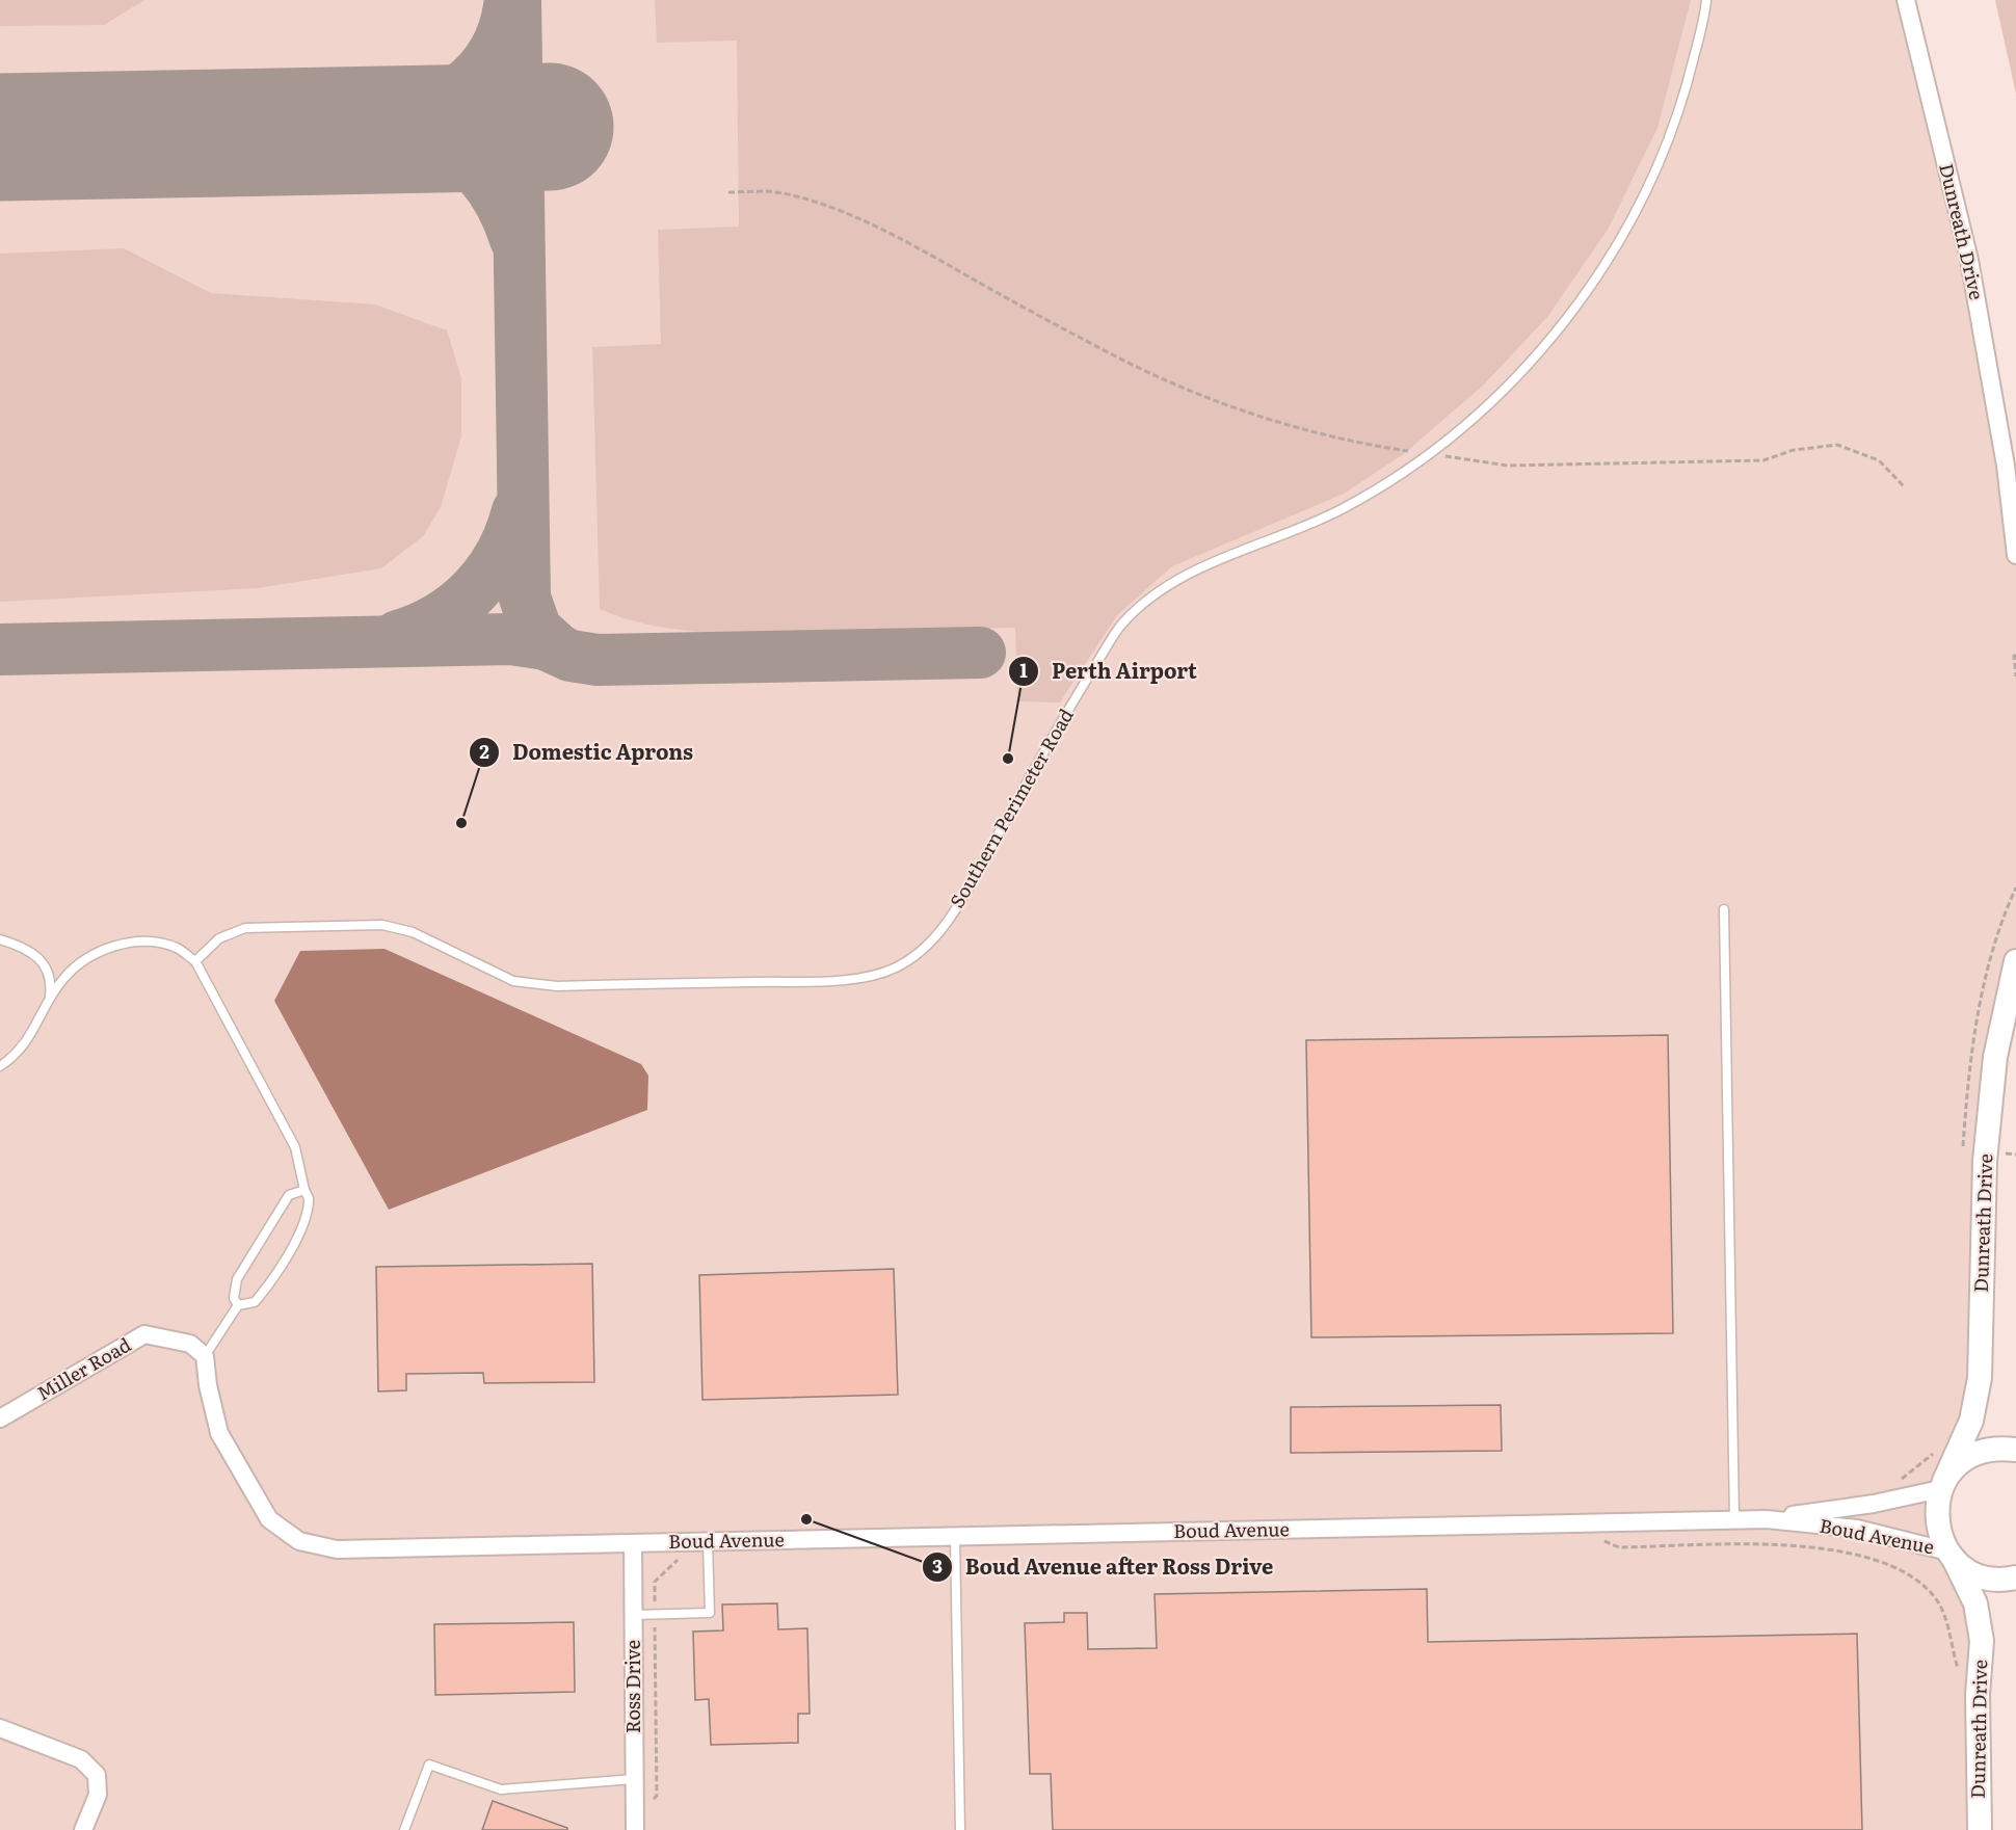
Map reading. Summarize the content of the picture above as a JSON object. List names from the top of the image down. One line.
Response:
{"streets":{"main road":["Dunreath Drive"],"street":["Miller Road","Boud Avenue","Ross Drive"],"lane":["Southern Perimeter Road"]},"crossings":[["Dunreath Drive","Boud Avenue"],["Miller Road","Boud Avenue"],["Boud Avenue","Ross Drive"]],"places":["Perth Airport","Domestic Aprons","Boud Avenue after Ross Drive"]}
